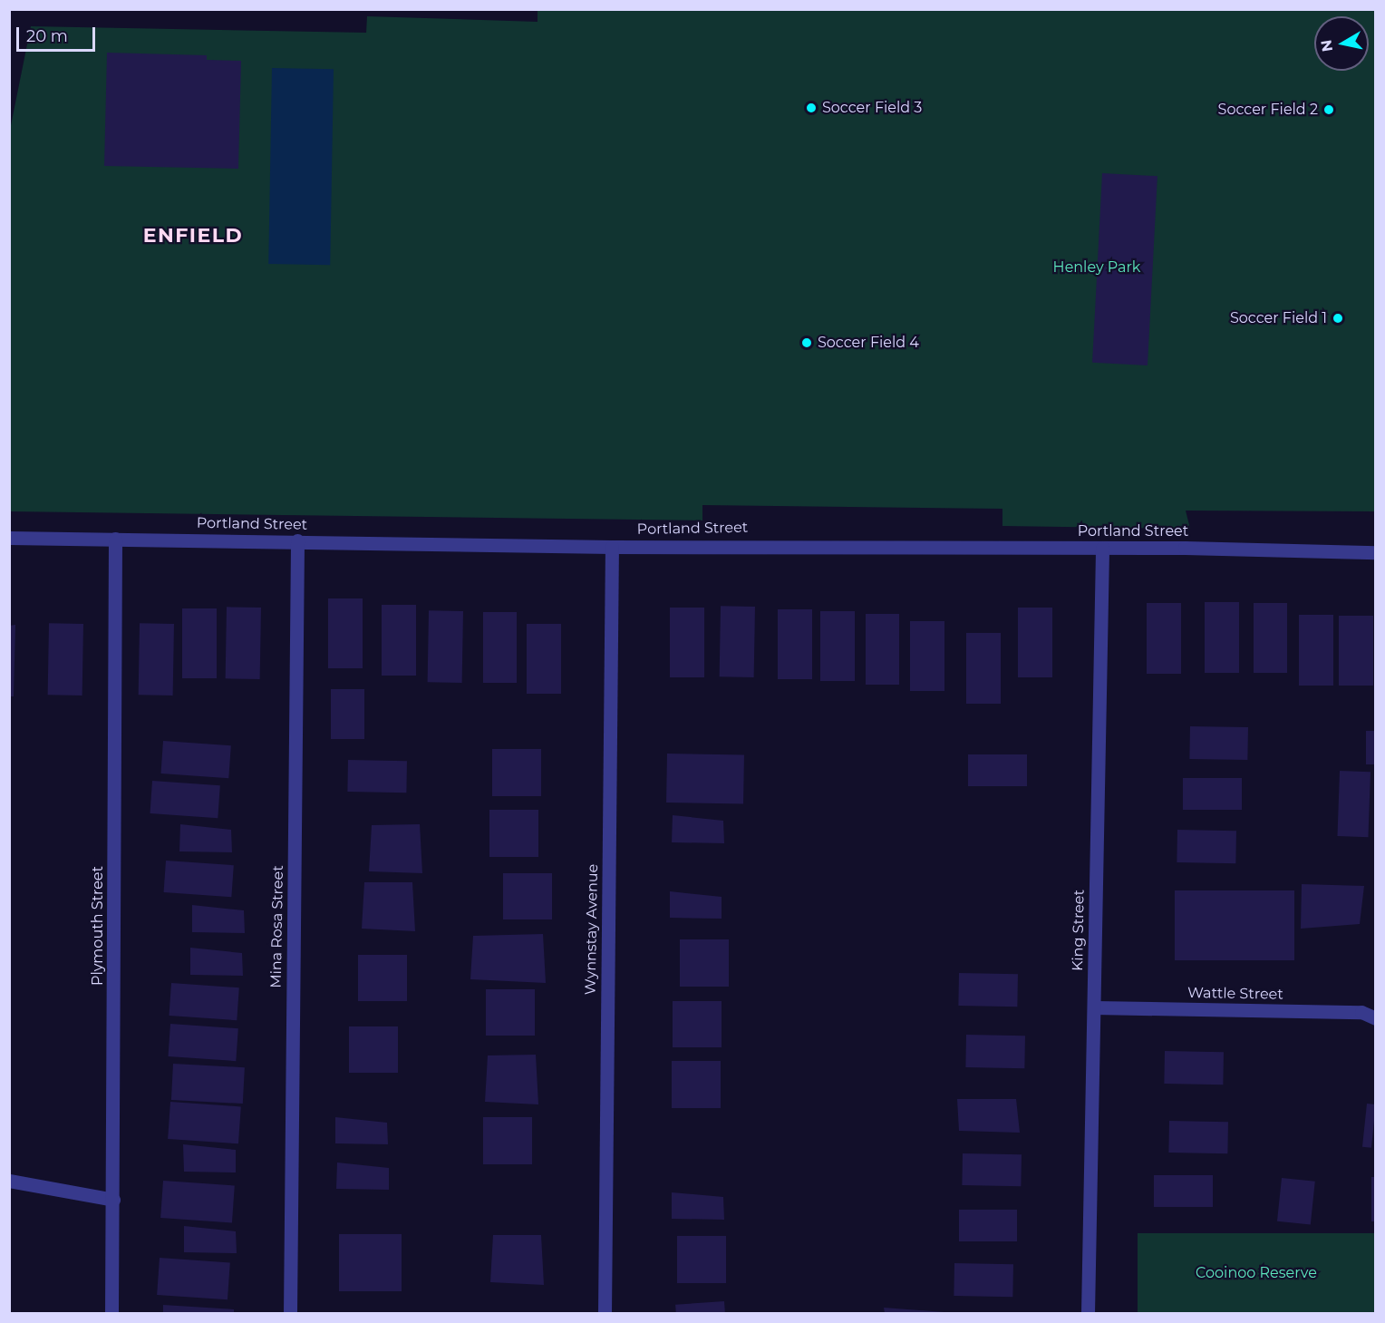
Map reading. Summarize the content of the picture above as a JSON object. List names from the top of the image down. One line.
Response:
{"streets":{"street":["Portland Street","Plymouth Street","Mina Rosa Street","Wynnstay Avenue","King Street","Wattle Street"]},"crossings":[["Portland Street","Plymouth Street"],["Portland Street","Mina Rosa Street"],["Portland Street","Wynnstay Avenue"],["Portland Street","King Street"],["King Street","Wattle Street"]],"districts":["ENFIELD"],"parks":["Henley Park","Cooinoo Reserve"],"places":["Soccer Field 3","Soccer Field 2","Soccer Field 1","Soccer Field 4"],"scale_bar":"20 m","north":"left"}
